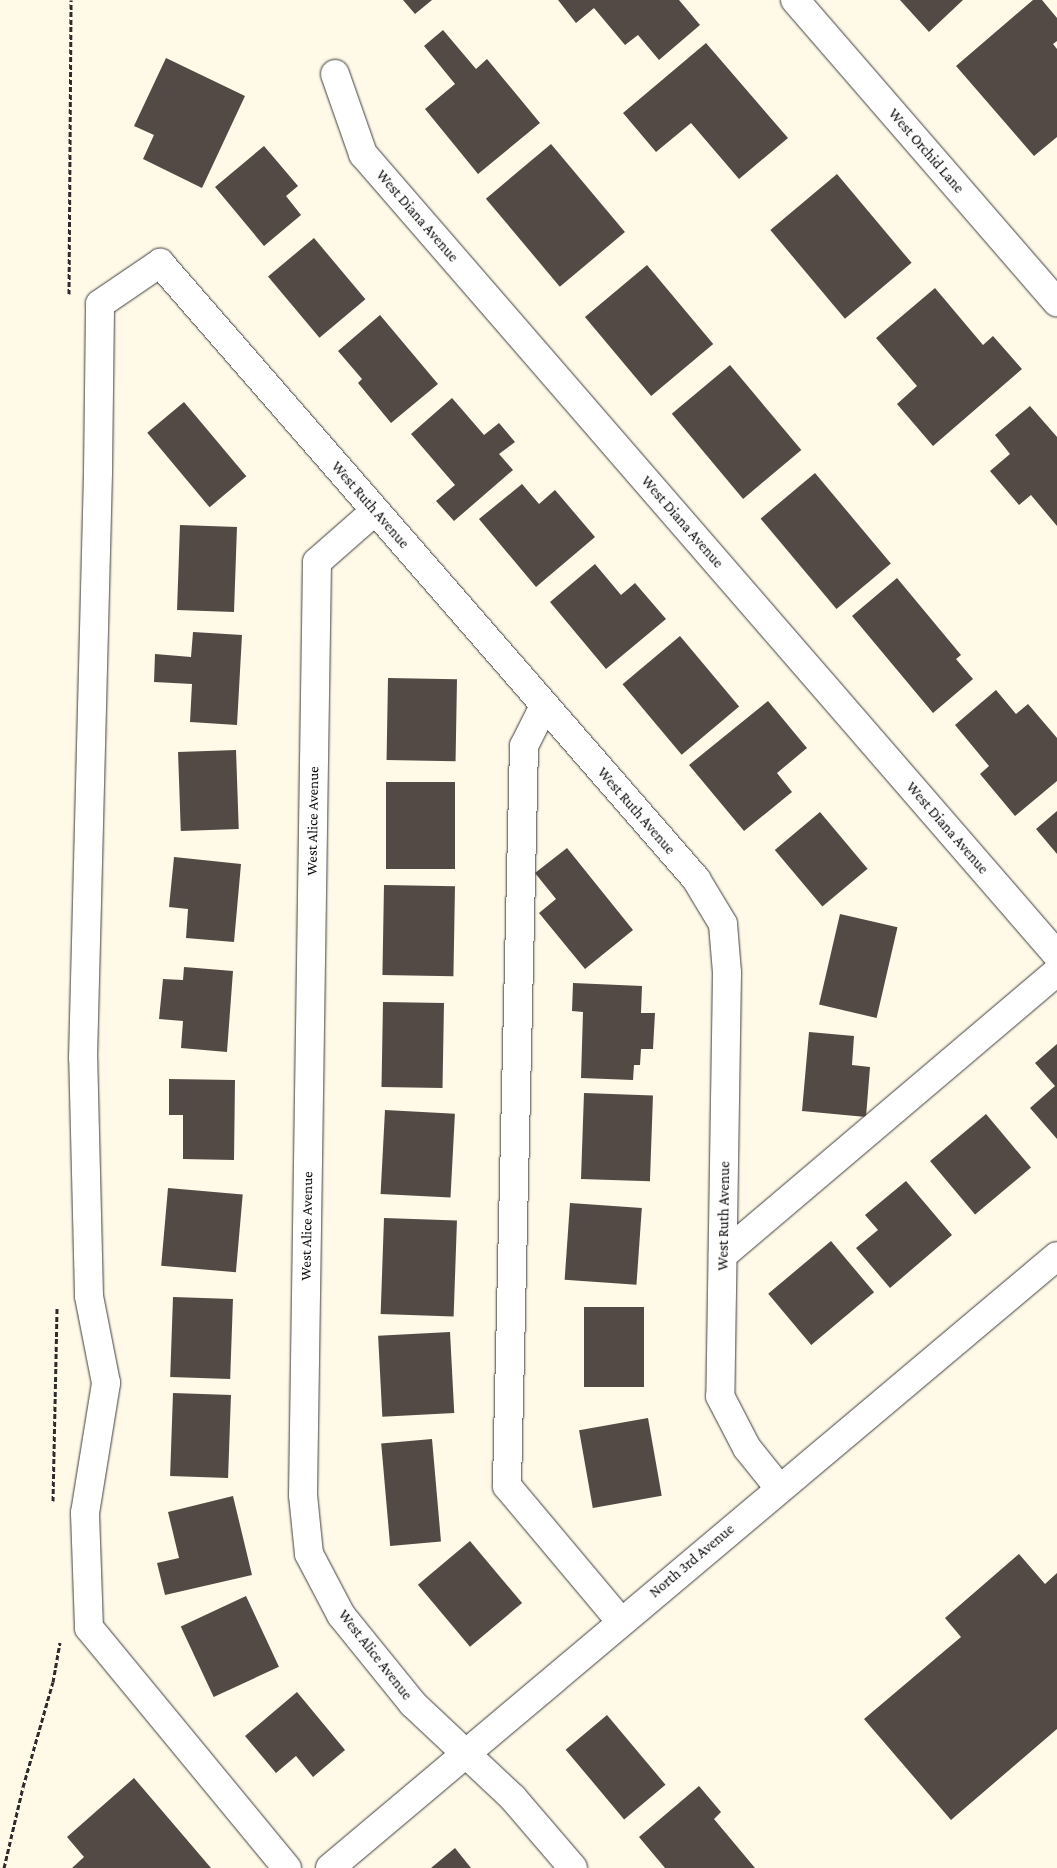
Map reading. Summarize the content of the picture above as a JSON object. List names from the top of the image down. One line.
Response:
{"streets":{"street":["West Orchid Lane","West Diana Avenue","West Ruth Avenue","West Alice Avenue","North 3rd Avenue"]},"crossings":[["West Ruth Avenue","West Alice Avenue"],["West Ruth Avenue","North 3rd Avenue"],["West Alice Avenue","North 3rd Avenue"]]}
